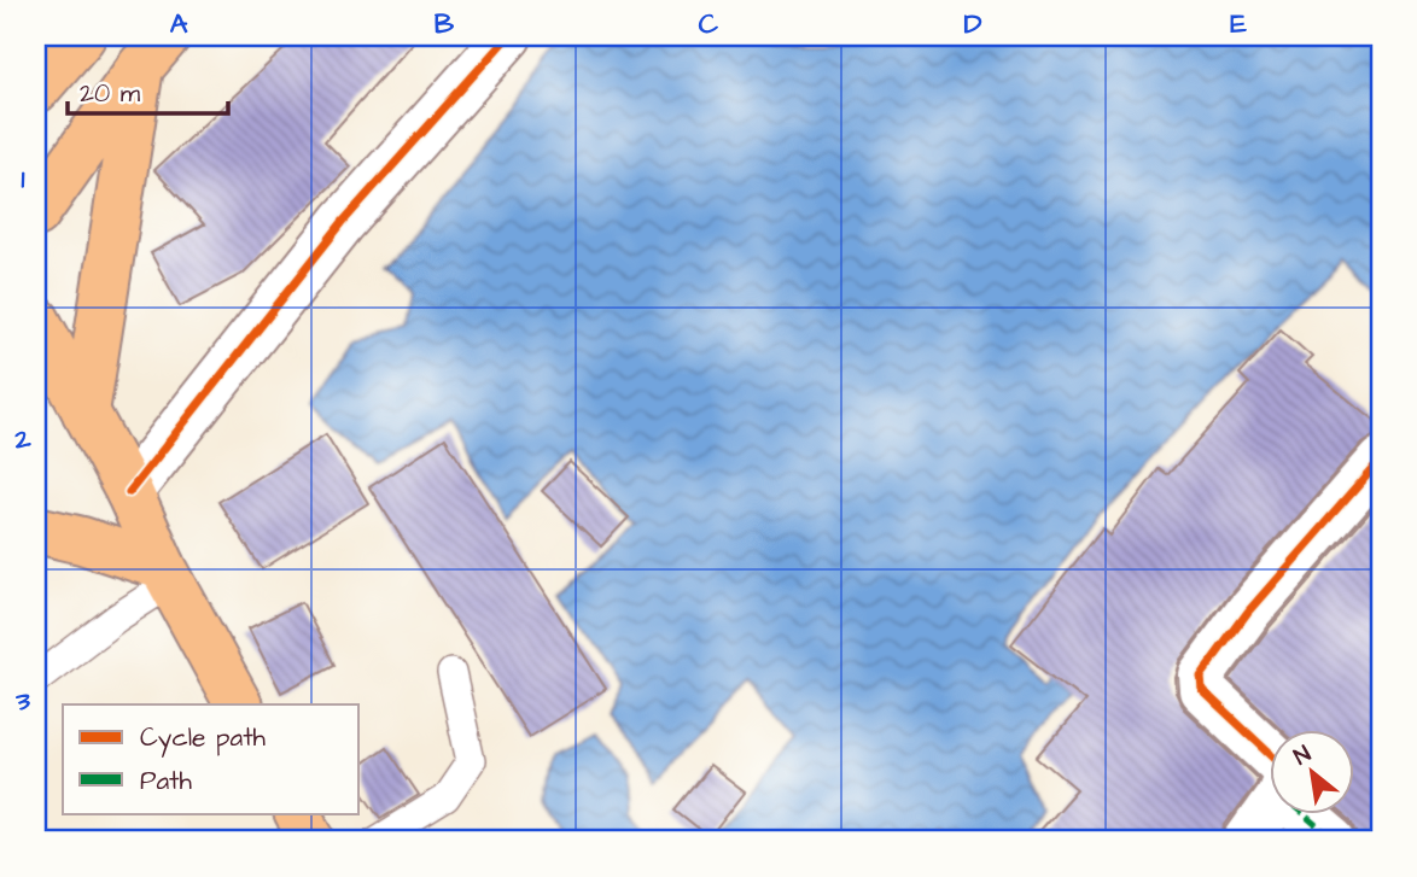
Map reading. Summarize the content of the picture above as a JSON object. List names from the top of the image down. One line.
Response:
{"legend":["Cycle path","Path"],"scale_bar":"20 m","north":"top left","grid":{"columns":["A","B","C","D","E"],"rows":["1","2","3"]}}
